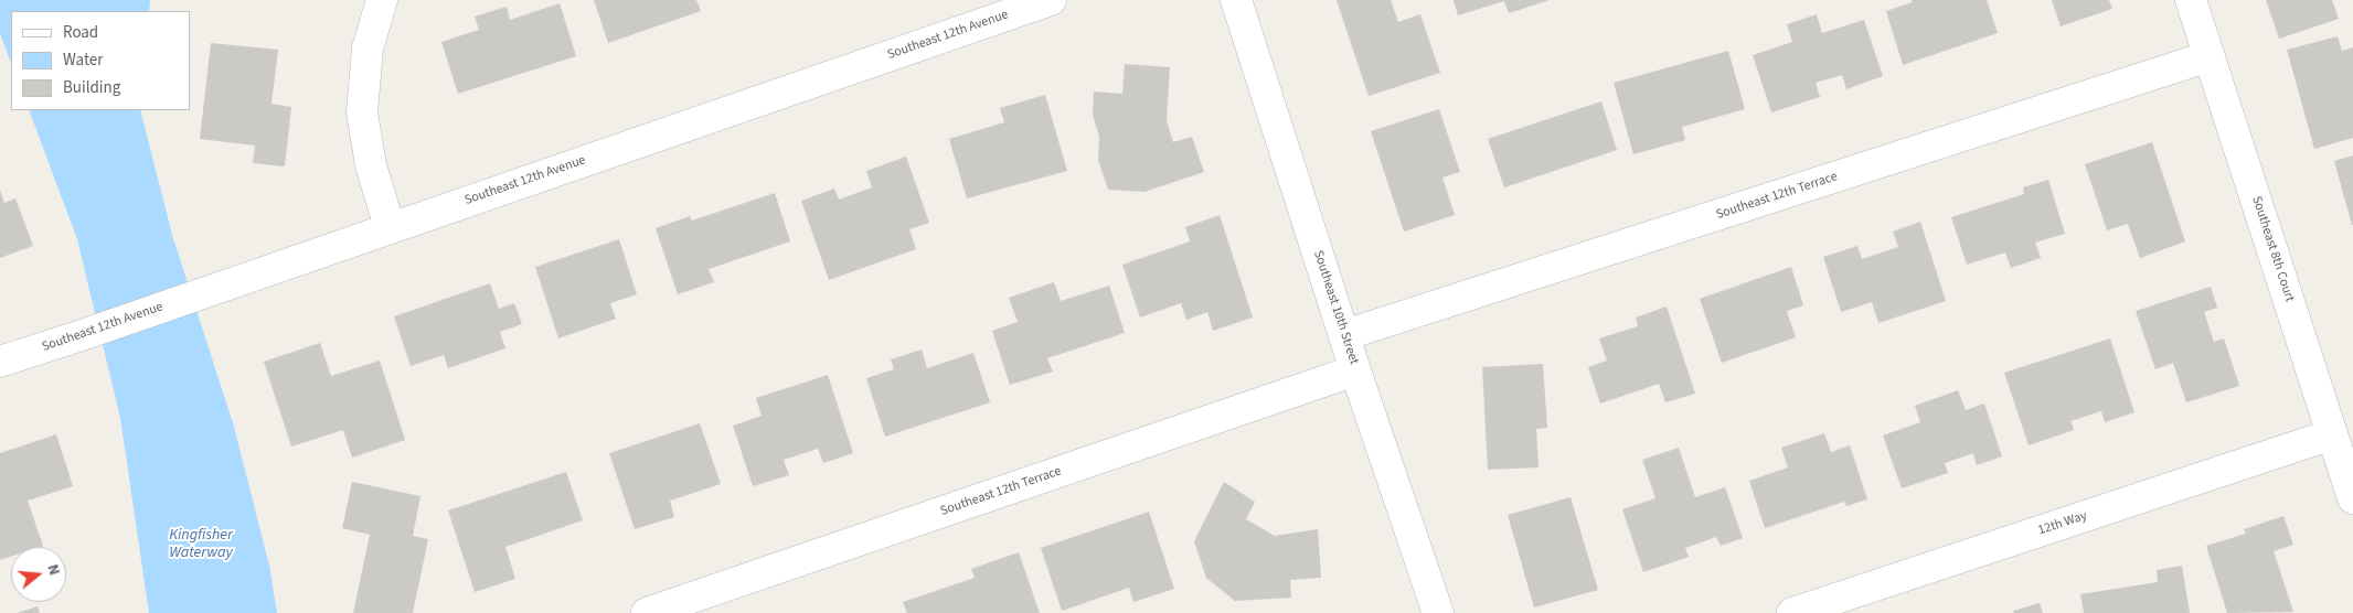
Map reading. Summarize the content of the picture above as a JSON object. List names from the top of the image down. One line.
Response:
{"streets":{"street":["Southeast 12th Avenue","Southeast 12th Terrace","Southeast 8th Court","Southeast 10th Street","12th Way"]},"crossings":[["Southeast 12th Terrace","Southeast 8th Court"],["Southeast 12th Terrace","Southeast 10th Street"],["Southeast 8th Court","12th Way"]],"water":["Kingfisher Waterway"],"legend":["Road","Water","Building"],"north":"right"}
